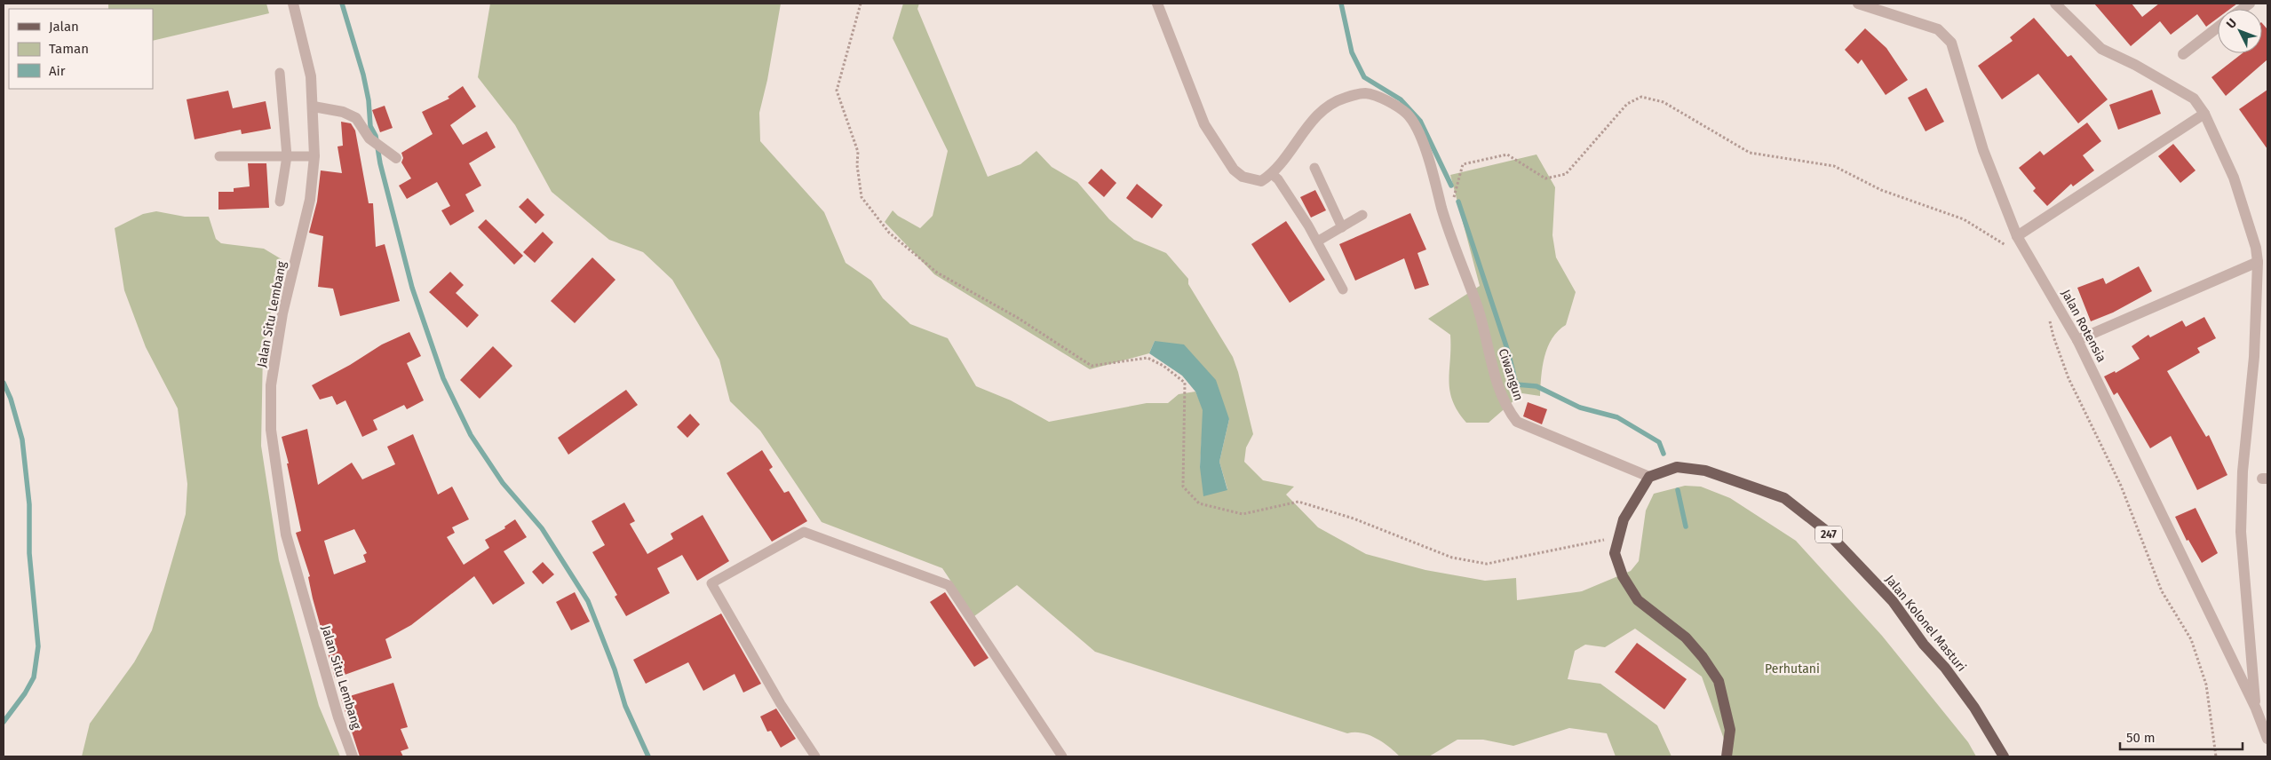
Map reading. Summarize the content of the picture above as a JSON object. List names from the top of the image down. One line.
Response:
{"streets":{"main road":["247","Jalan Kolonel Masturi"],"street":["Jalan Situ Lembang","Jalan Rotensia","Ciwangun"]},"crossings":[["Ciwangun","Jalan Kolonel Masturi"]],"parks":["Perhutani"],"legend":["Jalan","Taman","Air"],"scale_bar":"50 m","north":"top left"}
